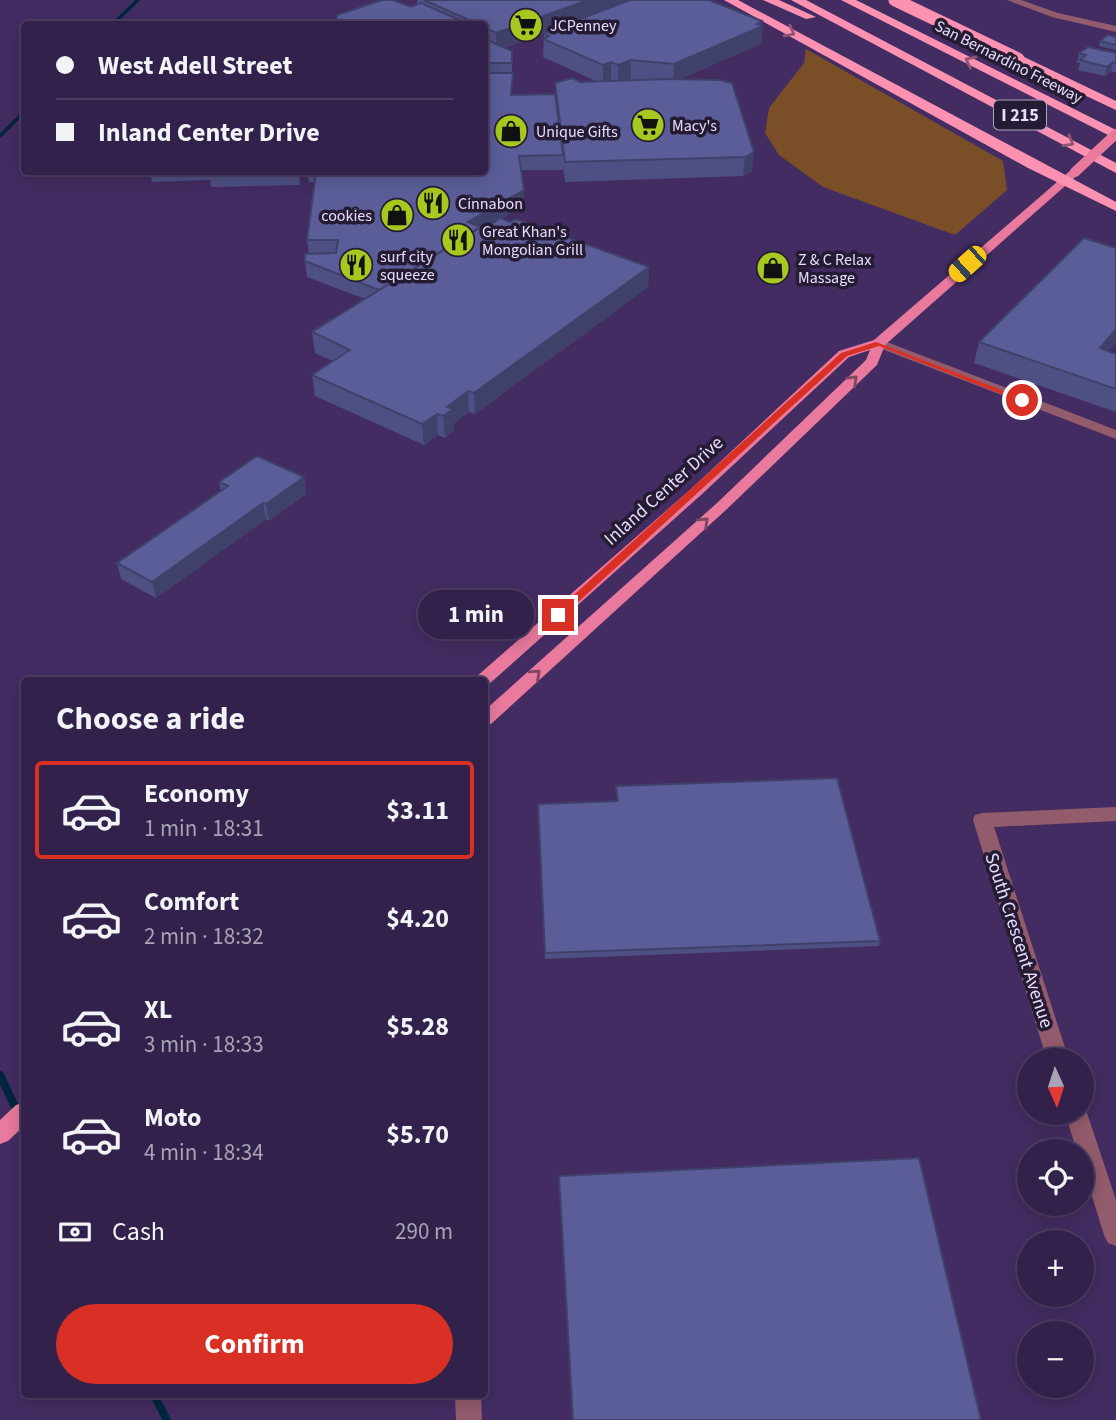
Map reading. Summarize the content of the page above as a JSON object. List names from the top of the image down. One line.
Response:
{"streets":{"highway":["San Bernardino Freeway","I 215"],"main road":["Inland Center Drive"],"street":["South Crescent Avenue"]},"crossings":[["San Bernardino Freeway","Inland Center Drive"]],"places":{"supermarket":["JCPenney","Macy's"],"shop":["Unique Gifts","cookies","Z & C Relax Massage"],"restaurant":["Cinnabon","Great Khan's Mongolian Grill","surf city squeeze"]},"north":"bottom","page":{"banner":["West Adell Street","Inland Center Drive"],"bubble":"1 min","heading":"Choose a ride","list":[{"name":"Economy","note":"1 min · 18:31","value":"$3.11"},{"name":"Comfort","note":"2 min · 18:32","value":"$4.20"},{"name":"XL","note":"3 min · 18:33","value":"$5.28"},{"name":"Moto","note":"4 min · 18:34","value":"$5.70"}],"map_buttons":["+","−"],"pay":["Cash","290 m"],"buttons":"Confirm"}}
